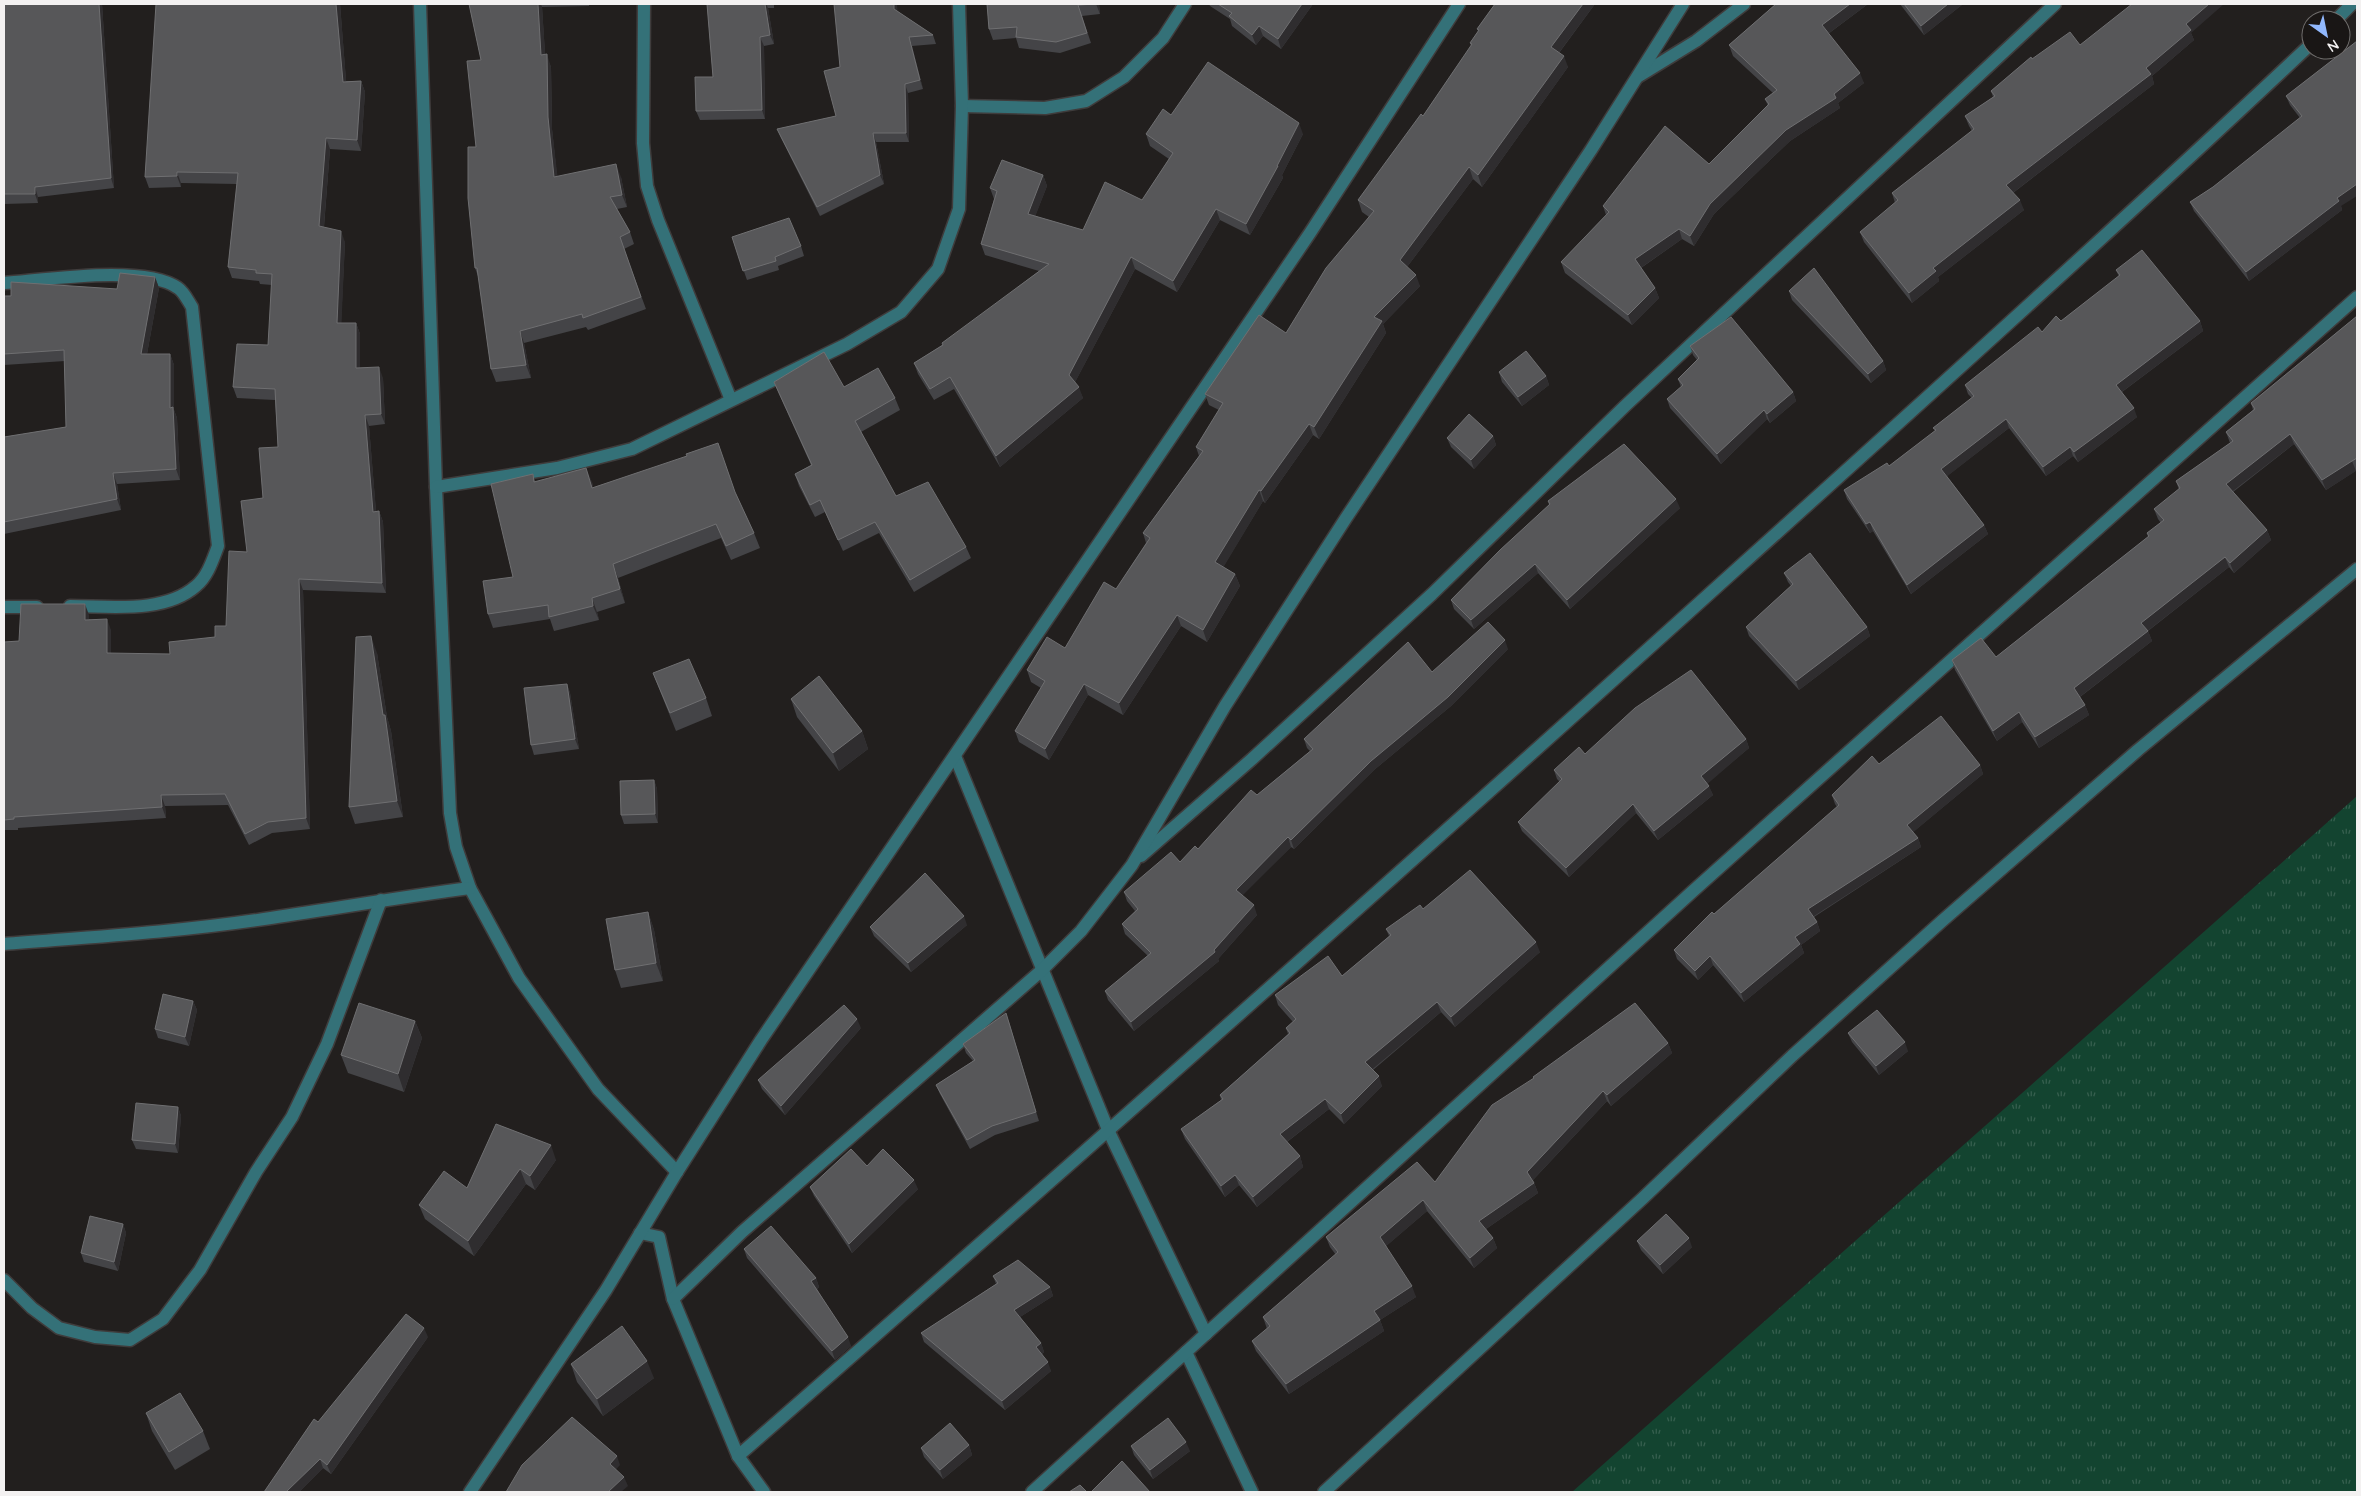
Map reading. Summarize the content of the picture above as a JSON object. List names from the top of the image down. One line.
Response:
{"north":"bottom right"}
